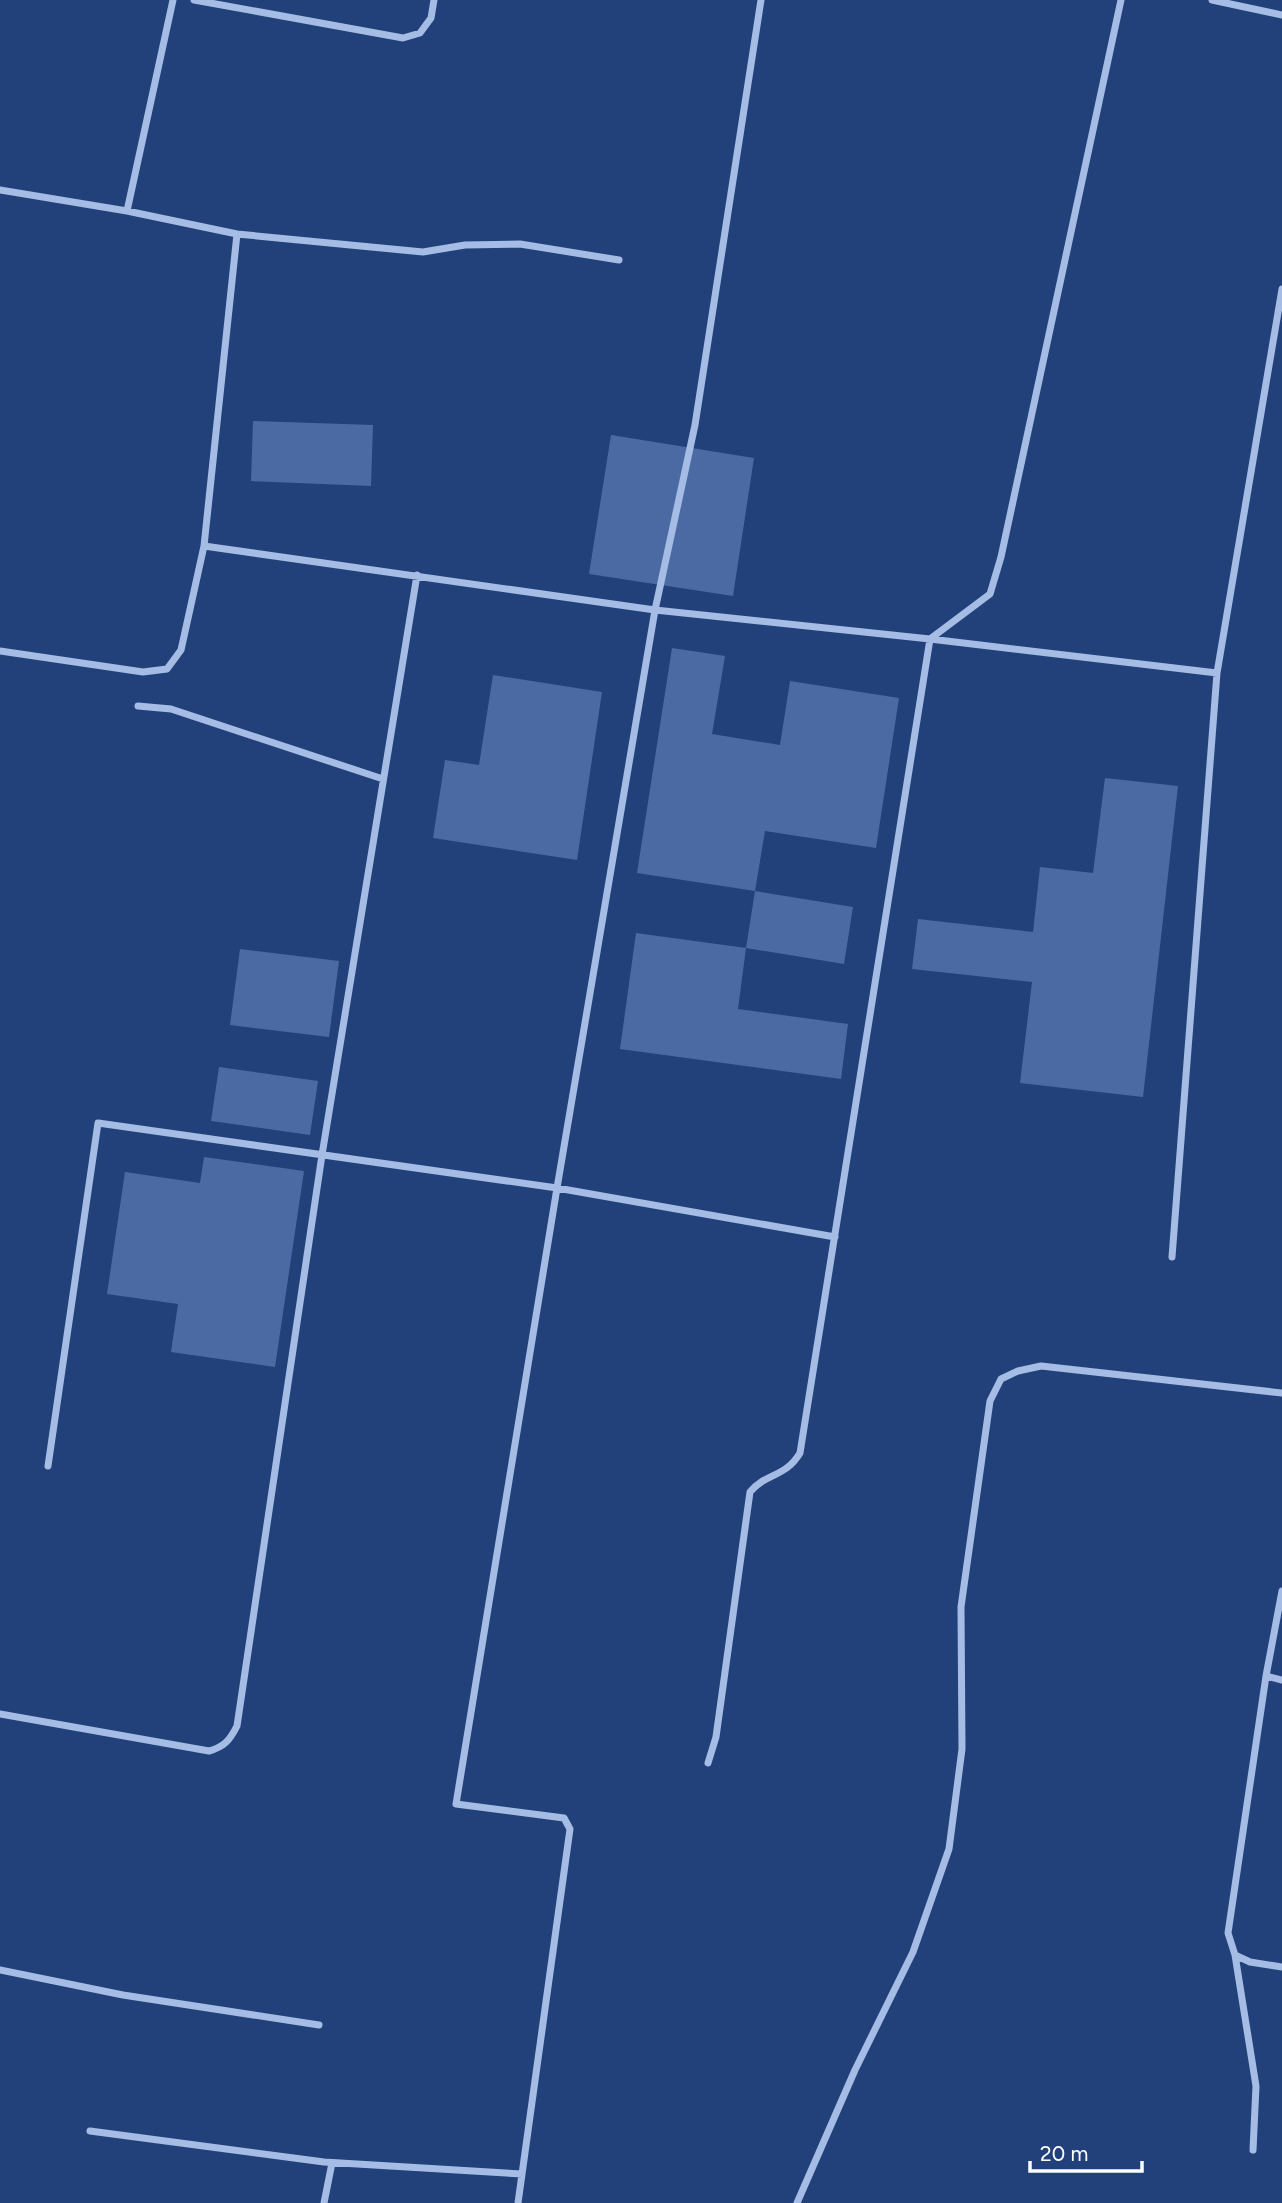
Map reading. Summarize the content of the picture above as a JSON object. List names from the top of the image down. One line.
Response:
{"scale_bar":"20 m"}
